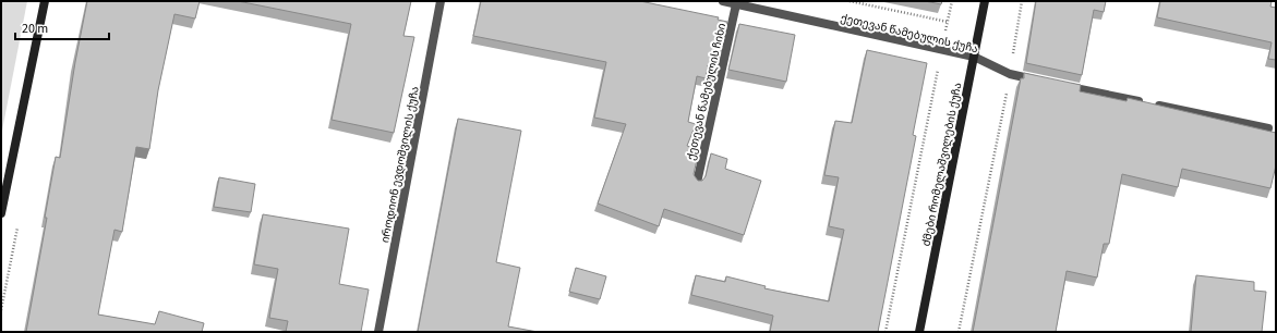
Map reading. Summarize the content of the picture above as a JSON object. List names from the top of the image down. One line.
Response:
{"streets":{"street":["ქეთევან წამებულის ქუჩა","ქეთევან წამებულის ჩიხი","იროდიონ ევდოშვილის ქუჩა","ძმები რომელაშვილების ქუჩა"]},"crossings":[["ქეთევან წამებულის ქუჩა","ქეთევან წამებულის ჩიხი"],["ქეთევან წამებულის ქუჩა","ძმები რომელაშვილების ქუჩა"]],"scale_bar":"20 m"}
